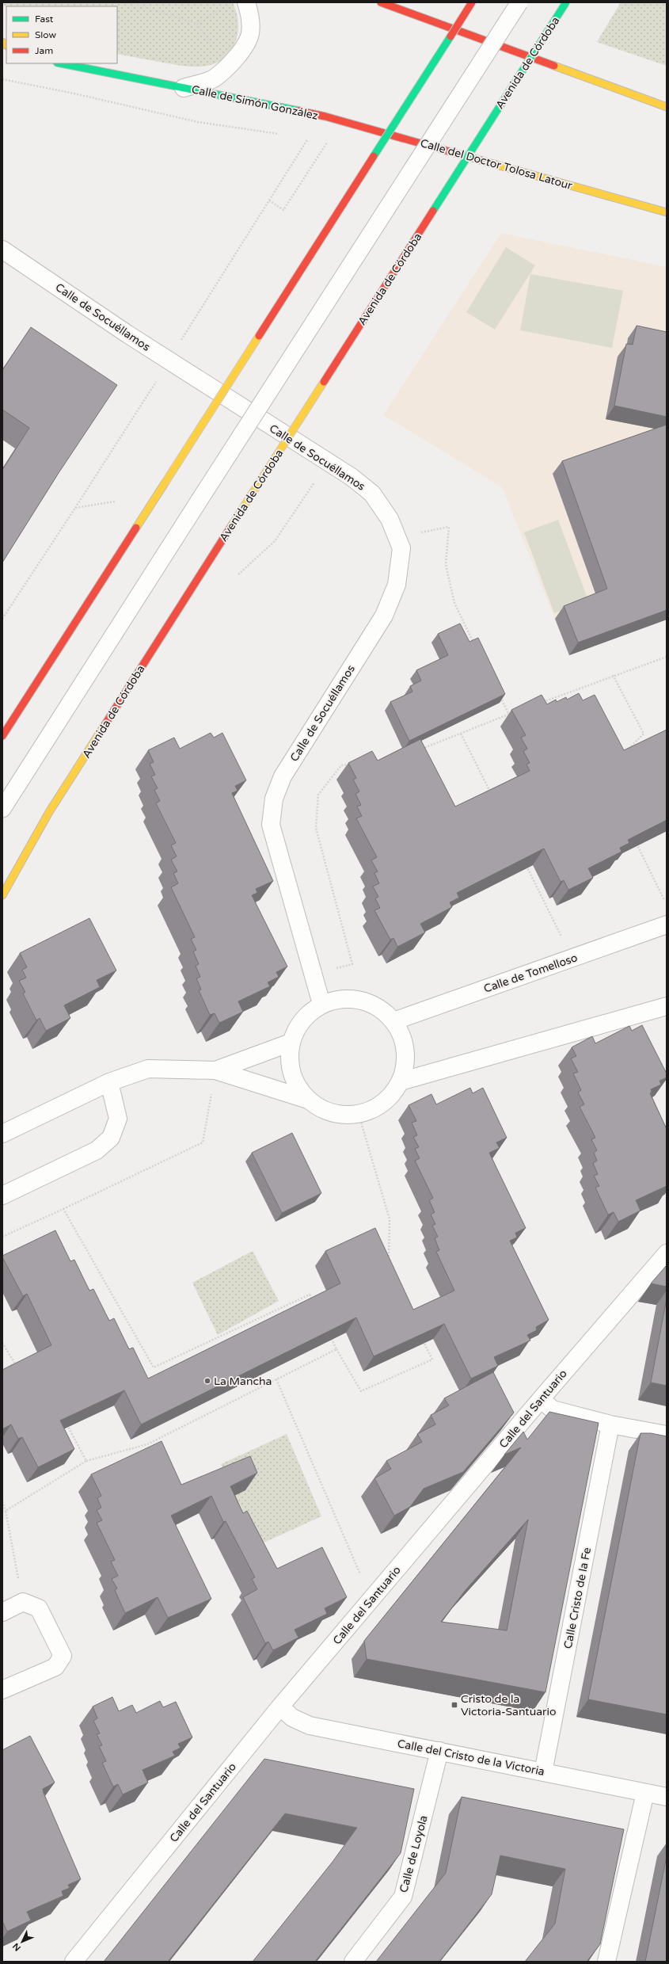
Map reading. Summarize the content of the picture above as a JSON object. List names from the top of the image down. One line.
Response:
{"streets":{"main road":["Avenida de Córdoba","Calle de Simón González","Calle del Doctor Tolosa Latour"],"street":["Calle de Socuéllamos","Calle de Tomelloso","Calle del Santuario","Calle Cristo de la Fe","Calle del Cristo de la Victoria","Calle de Loyola"]},"crossings":[["Calle de Simón González","Calle del Doctor Tolosa Latour"],["Calle del Santuario","Calle del Cristo de la Victoria"],["Calle Cristo de la Fe","Calle del Cristo de la Victoria"],["Calle del Cristo de la Victoria","Calle de Loyola"]],"places":{"other":["La Mancha"],"transit":["Cristo de la Victoria-Santuario"]},"legend":["Fast","Slow","Jam"],"north":"bottom left"}
